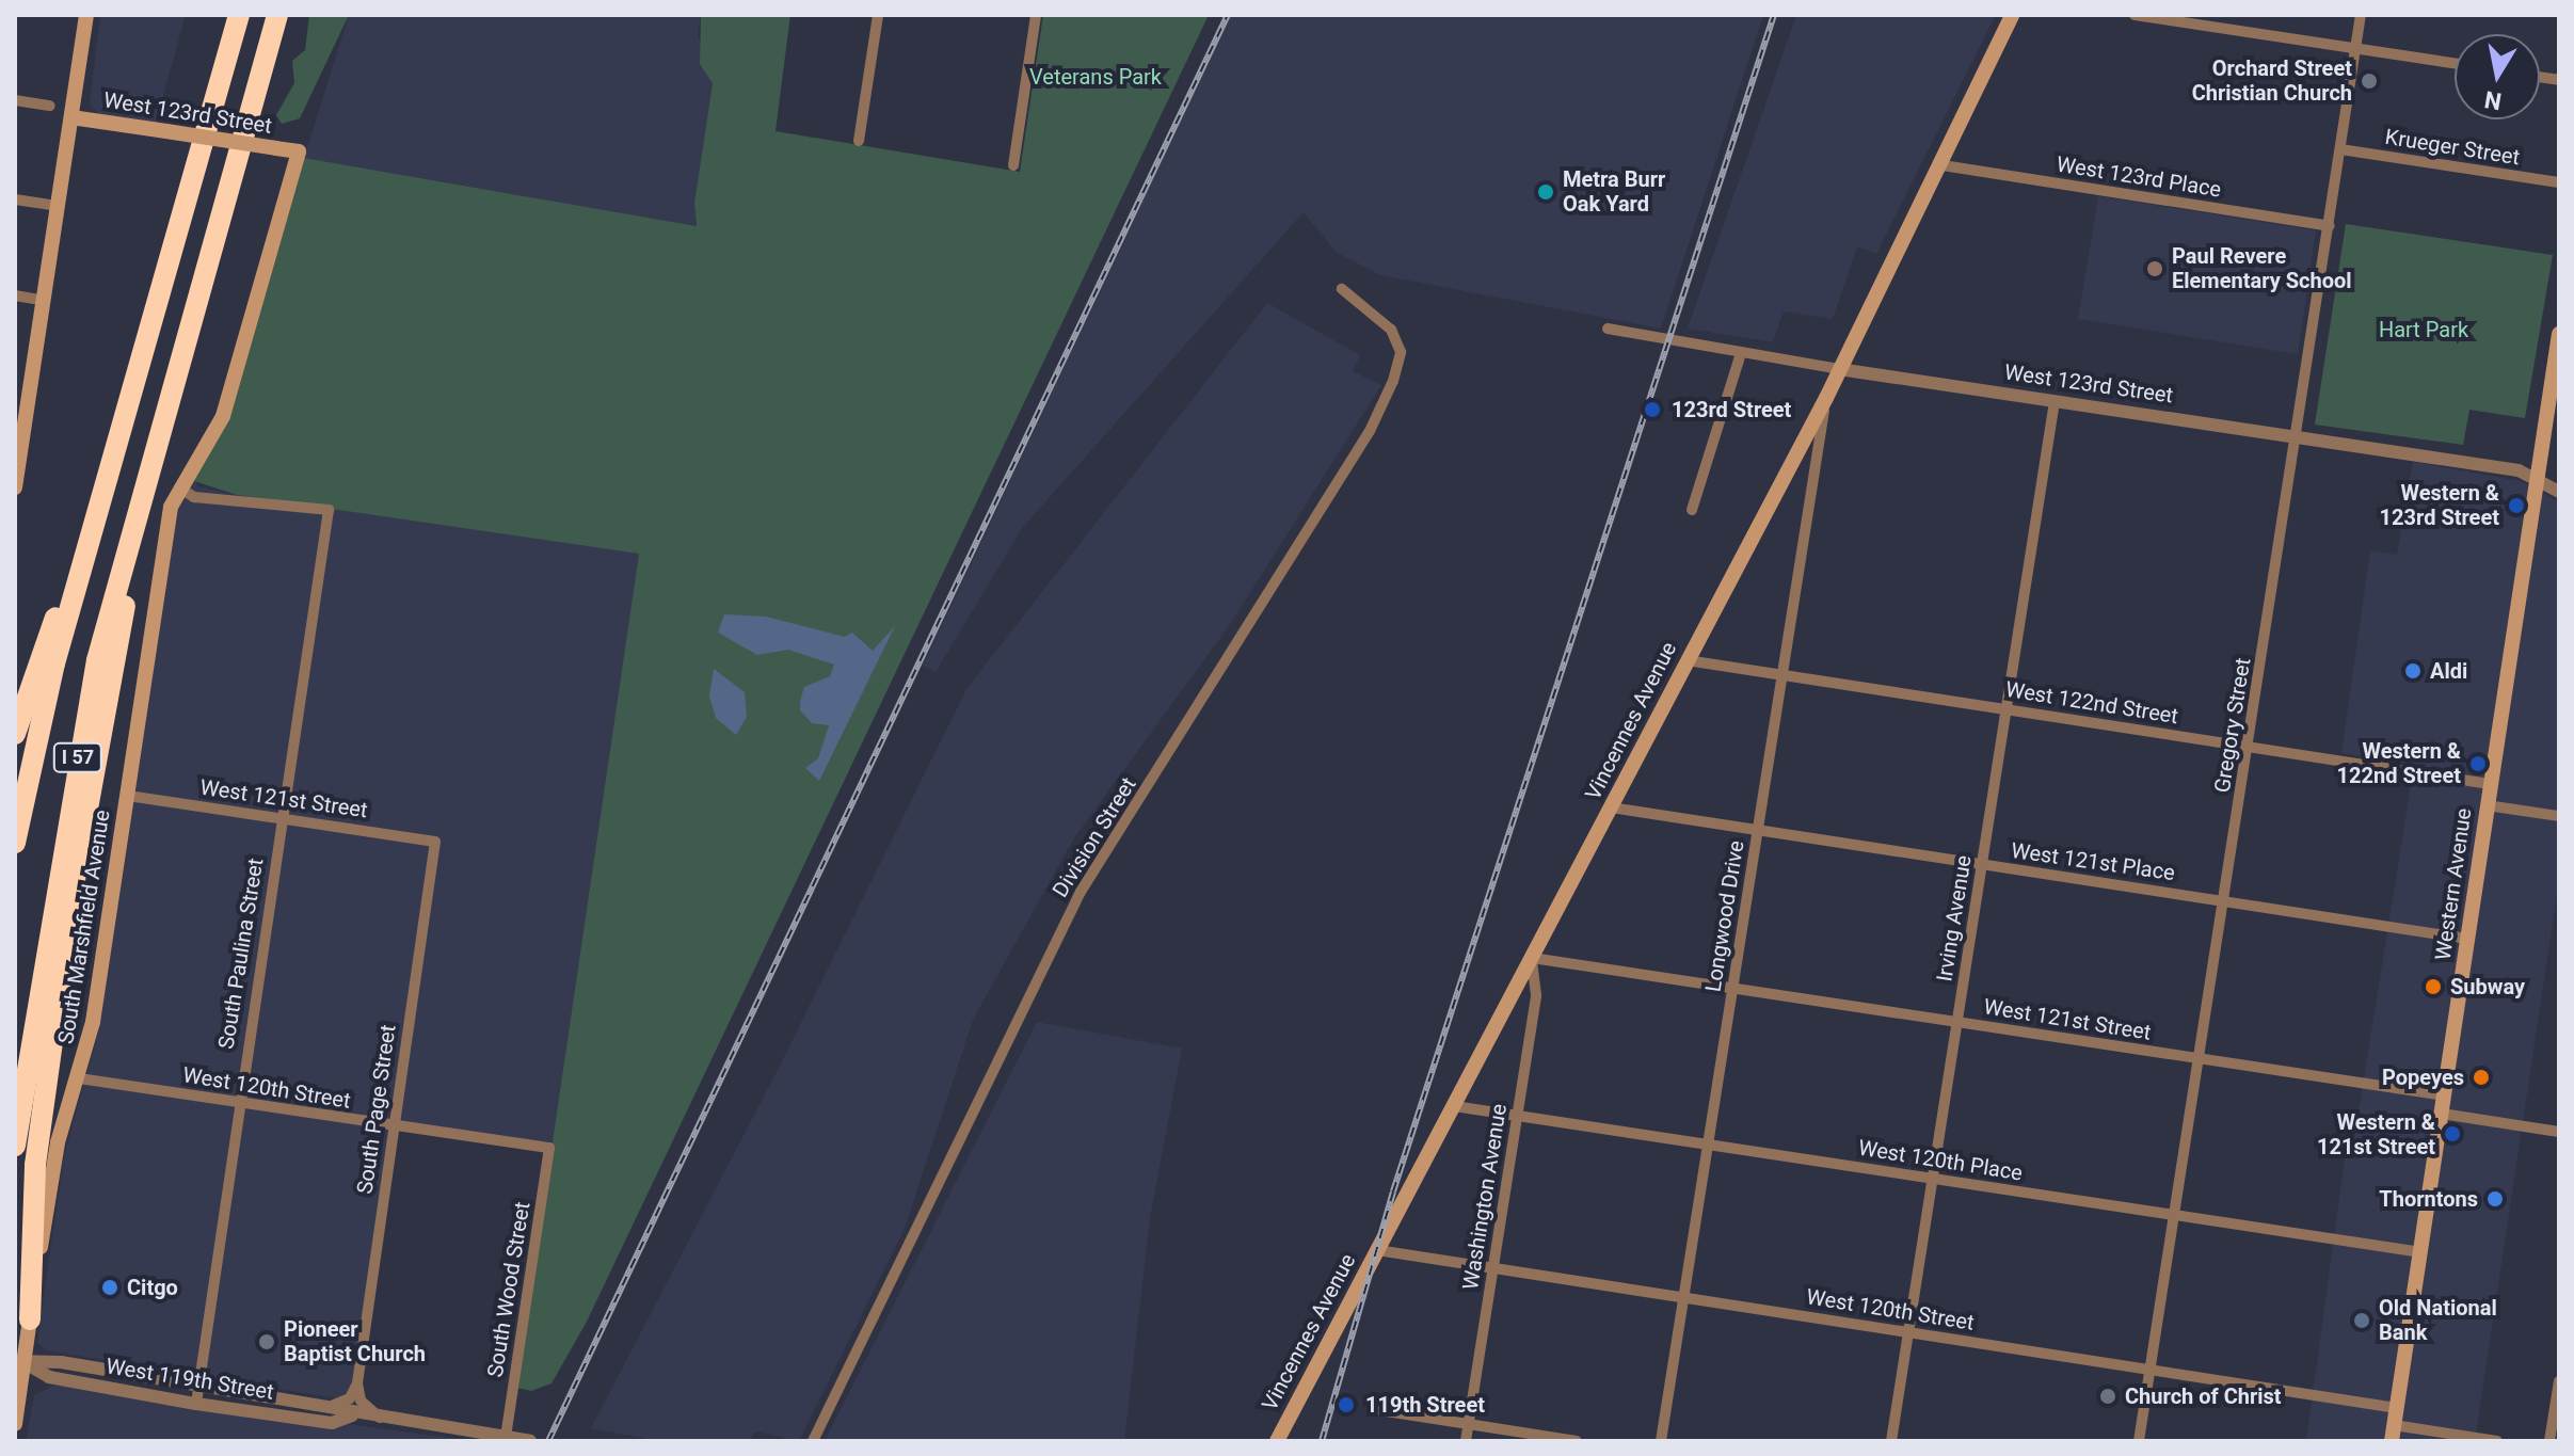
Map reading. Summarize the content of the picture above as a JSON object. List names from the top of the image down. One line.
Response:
{"streets":{"highway":["I 57"],"main road":["West 123rd Street","Vincennes Avenue","Western Avenue","South Marshfield Avenue"],"street":["Krueger Street","West 123rd Place","West 122nd Street","Gregory Street","West 121st Street","Division Street","West 121st Place","Longwood Drive","Irving Avenue","South Paulina Street","West 120th Street","South Page Street","West 120th Place","Washington Avenue","South Wood Street","West 119th Street"]},"crossings":[["West 123rd Street","Vincennes Avenue"],["West 123rd Street","Gregory Street"],["West 123rd Street","Western Avenue"],["West 123rd Street","Irving Avenue"],["West 123rd Street","South Marshfield Avenue"],["Krueger Street","Gregory Street"],["West 123rd Place","Vincennes Avenue"],["West 123rd Place","Gregory Street"],["West 122nd Street","Vincennes Avenue"],["West 122nd Street","Gregory Street"],["West 122nd Street","Western Avenue"],["West 122nd Street","Longwood Drive"],["West 122nd Street","Irving Avenue"],["Vincennes Avenue","West 121st Street"],["Vincennes Avenue","West 121st Place"],["Vincennes Avenue","Longwood Drive"],["Vincennes Avenue","West 120th Street"],["Vincennes Avenue","West 120th Place"],["Vincennes Avenue","Washington Avenue"],["Gregory Street","West 121st Street"],["Gregory Street","West 121st Place"],["Gregory Street","West 120th Street"],["Gregory Street","West 120th Place"],["West 121st Street","Western Avenue"],["West 121st Street","Longwood Drive"],["West 121st Street","Irving Avenue"],["West 121st Street","South Marshfield Avenue"],["West 121st Street","South Paulina Street"],["West 121st Street","South Page Street"],["West 121st Street","Washington Avenue"],["West 121st Place","Western Avenue"],["West 121st Place","Longwood Drive"],["West 121st Place","Irving Avenue"],["Western Avenue","West 120th Street"],["Western Avenue","West 120th Place"],["Longwood Drive","West 120th Street"],["Longwood Drive","West 120th Place"],["Irving Avenue","West 120th Street"],["Irving Avenue","West 120th Place"],["South Marshfield Avenue","South Paulina Street"],["South Marshfield Avenue","West 120th Street"],["South Marshfield Avenue","West 119th Street"],["South Paulina Street","West 120th Street"],["South Paulina Street","West 119th Street"],["West 120th Street","South Page Street"],["West 120th Street","Washington Avenue"],["West 120th Street","South Wood Street"],["West 120th Place","Washington Avenue"],["South Wood Street","West 119th Street"]],"parks":["Veterans Park","Hart Park"],"places":["Orchard Street Christian Church","Metra Burr Oak Yard","Paul Revere Elementary School","123rd Street","Western & 123rd Street","Aldi","Western & 122nd Street","Subway","Popeyes","Western & 121st Street","Thorntons","Citgo","Old National Bank","Pioneer Baptist Church","Church of Christ","119th Street"],"north":"bottom"}
